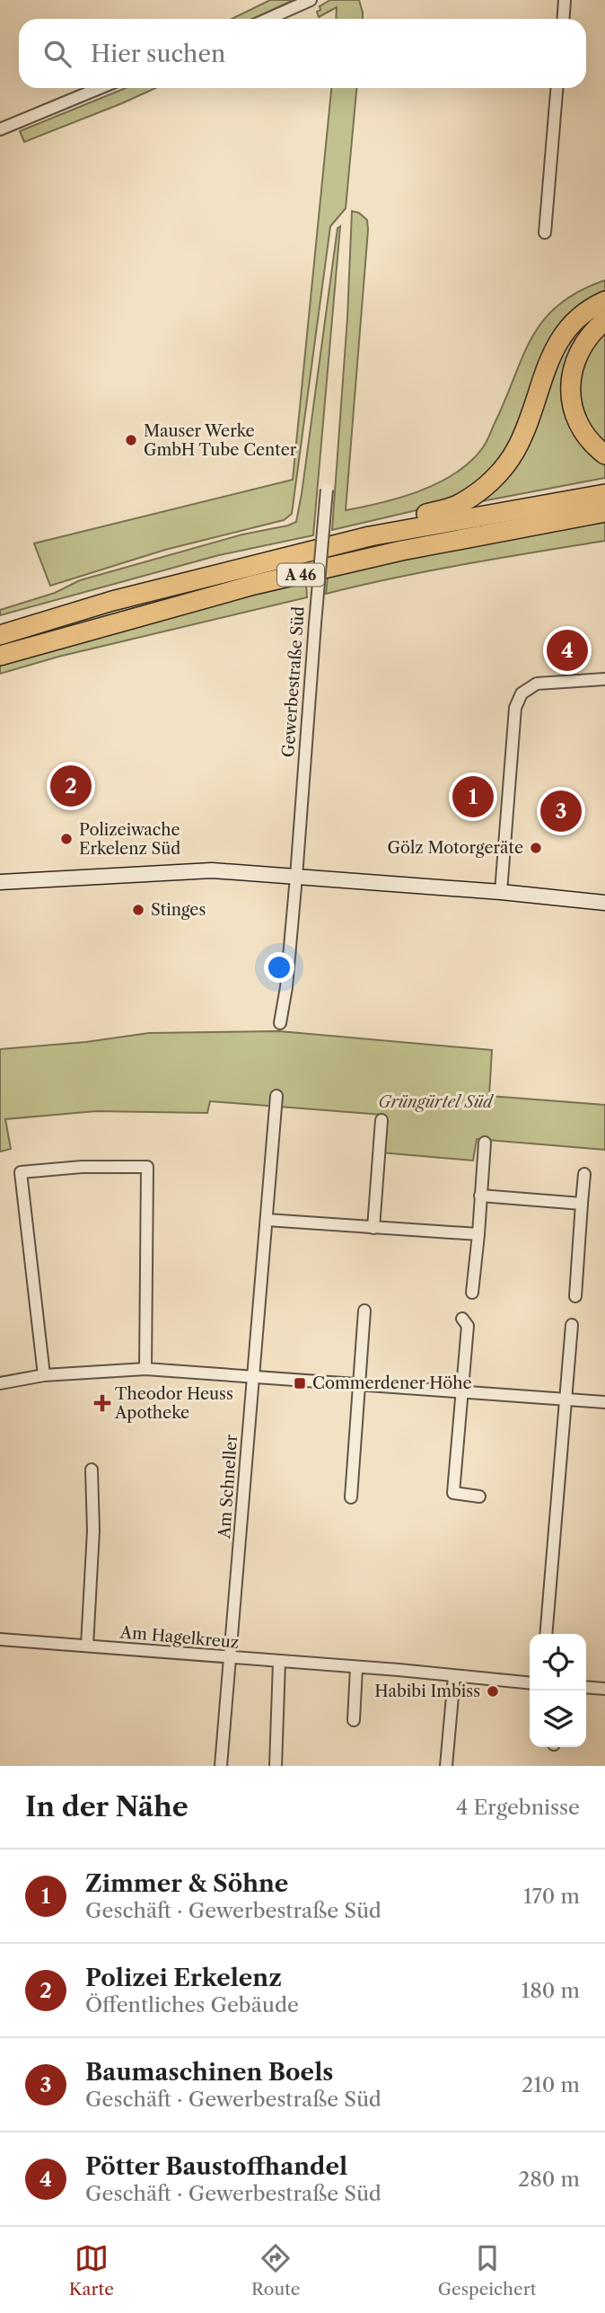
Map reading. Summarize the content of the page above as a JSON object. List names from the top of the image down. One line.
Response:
{"streets":{"highway":["A 46"],"street":["Gewerbestraße Süd","Am Schneller","Am Hagelkreuz"]},"crossings":[["Am Schneller","Am Hagelkreuz"]],"parks":["Grüngürtel Süd"],"places":{"other":["Mauser Werke GmbH Tube Center","Polizeiwache Erkelenz Süd","Gölz Motorgeräte","Stinges","Habibi Imbiss"],"transit":["Commerdener Höhe"],"health":["Theodor Heuss Apotheke"]},"page":{"search":"Hier suchen","pins":["4","2","1","3"],"heading":["In der Nähe","4 Ergebnisse"],"list":[{"mark":"1","name":"Zimmer & Söhne","note":"Geschäft · Gewerbestraße Süd","value":"170 m"},{"mark":"2","name":"Polizei Erkelenz","note":"Öffentliches Gebäude","value":"180 m"},{"mark":"3","name":"Baumaschinen Boels","note":"Geschäft · Gewerbestraße Süd","value":"210 m"},{"mark":"4","name":"Pötter Baustoffhandel","note":"Geschäft · Gewerbestraße Süd","value":"280 m"}],"nav":["Karte","Route","Gespeichert"]}}
